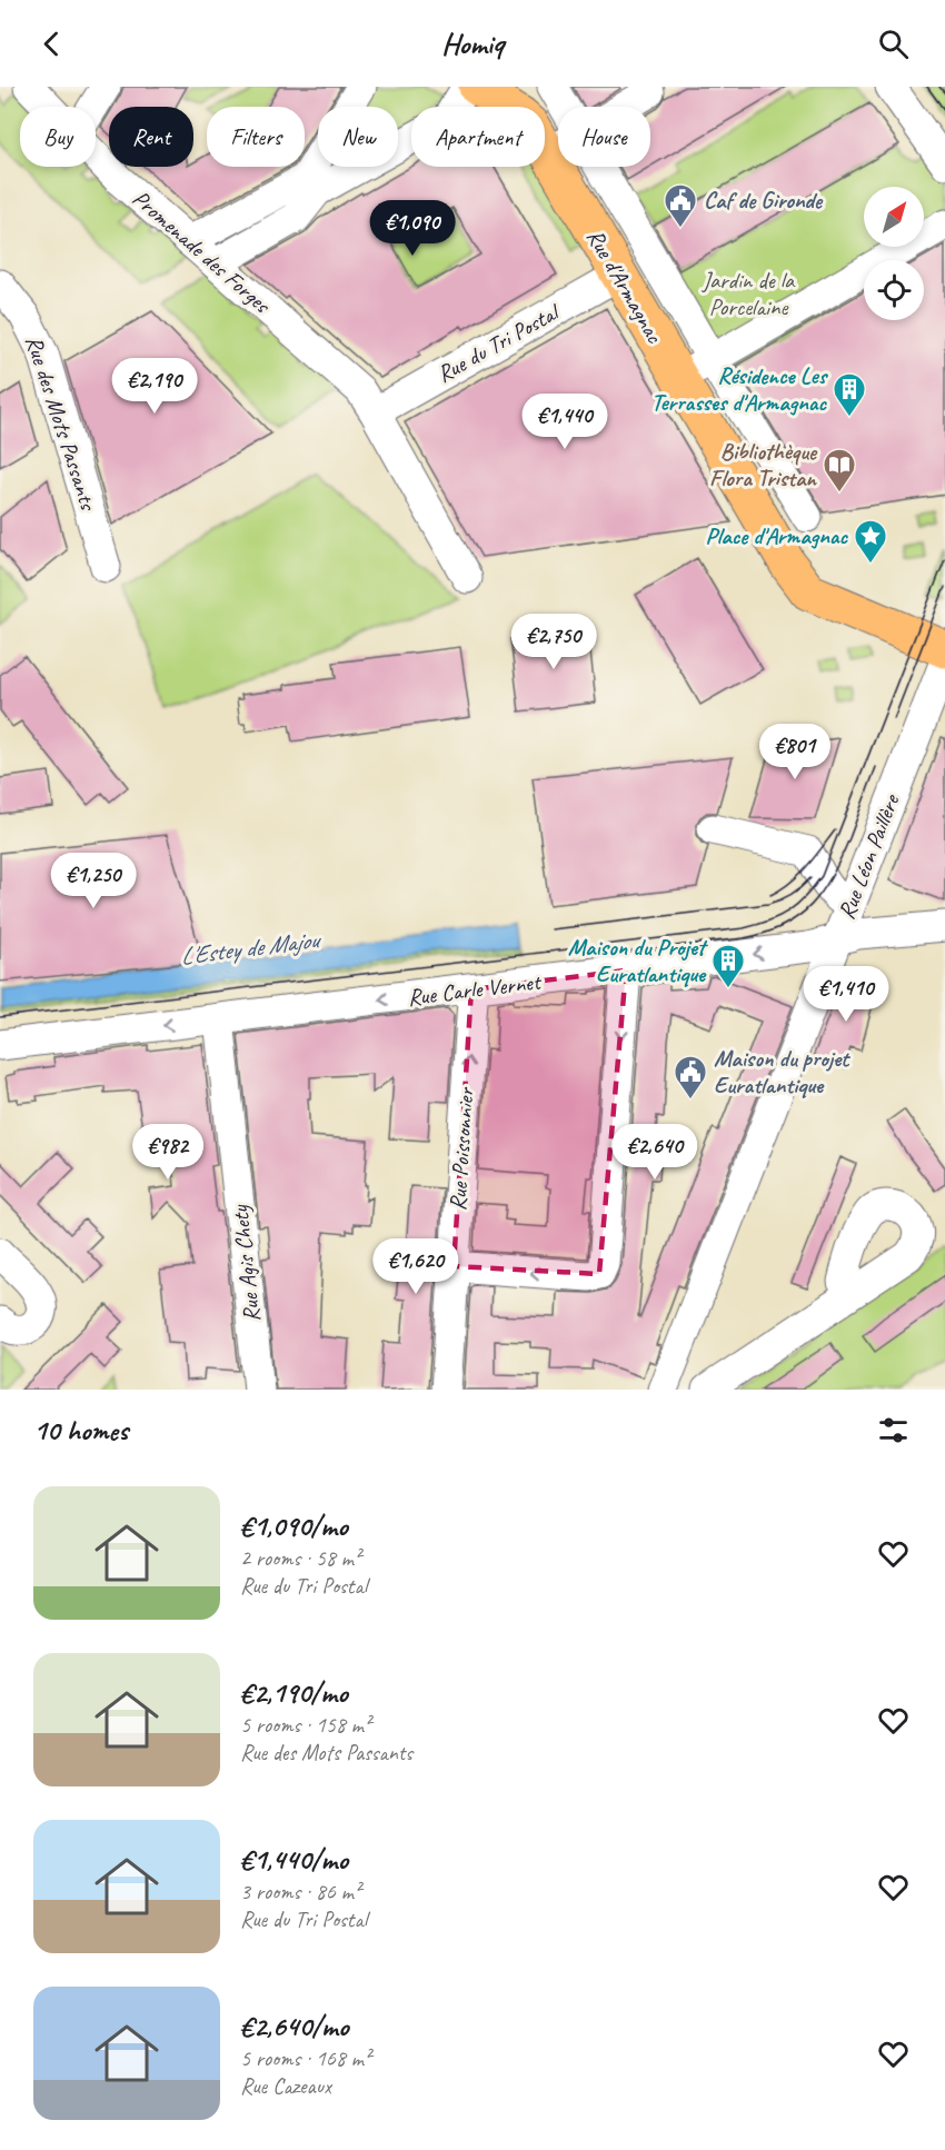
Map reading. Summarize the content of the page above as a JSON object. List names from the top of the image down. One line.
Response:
{"streets":{"main road":["Rue d'Armagnac"],"street":["Promenade des Forges","Rue du Tri Postal","Rue des Mots Passants","Rue Léon Paillère","Rue Carle Vernet","Rue Poissonnier","Rue Agis Chety"]},"crossings":[["Promenade des Forges","Rue du Tri Postal"],["Rue d'Armagnac","Rue du Tri Postal"],["Rue Léon Paillère","Rue Carle Vernet"],["Rue Carle Vernet","Rue Poissonnier"],["Rue Carle Vernet","Rue Agis Chety"]],"one_way":["Rue Carle Vernet","Rue Poissonnier"],"water":["L'Estey de Majou"],"parks":["Jardin de la Porcelaine"],"places":{"public building":["Caf de Gironde","Maison du projet Euratlantique"],"building":["Résidence Les Terrasses d'Armagnac","Maison du Projet Euratlantique"],"library":["Bibliothèque Flora Tristan"],"place":["Place d'Armagnac"]},"north":"top right","page":{"header":"Homiq","chip":["Buy","Rent","Filters","New","Apartment","House"],"price":["€1,090","€2,190","€1,440","€2,750","€801","€1,250","€1,410","€982","€2,640","€1,620"],"heading":"10 homes","list":[{"name":"€1,090/mo","note":"2 rooms · 58 m² · Rue du Tri Postal"},{"name":"€2,190/mo","note":"5 rooms · 158 m² · Rue des Mots Passants"},{"name":"€1,440/mo","note":"3 rooms · 86 m² · Rue du Tri Postal"},{"name":"€2,640/mo","note":"5 rooms · 168 m² · Rue Cazeaux"}]}}
